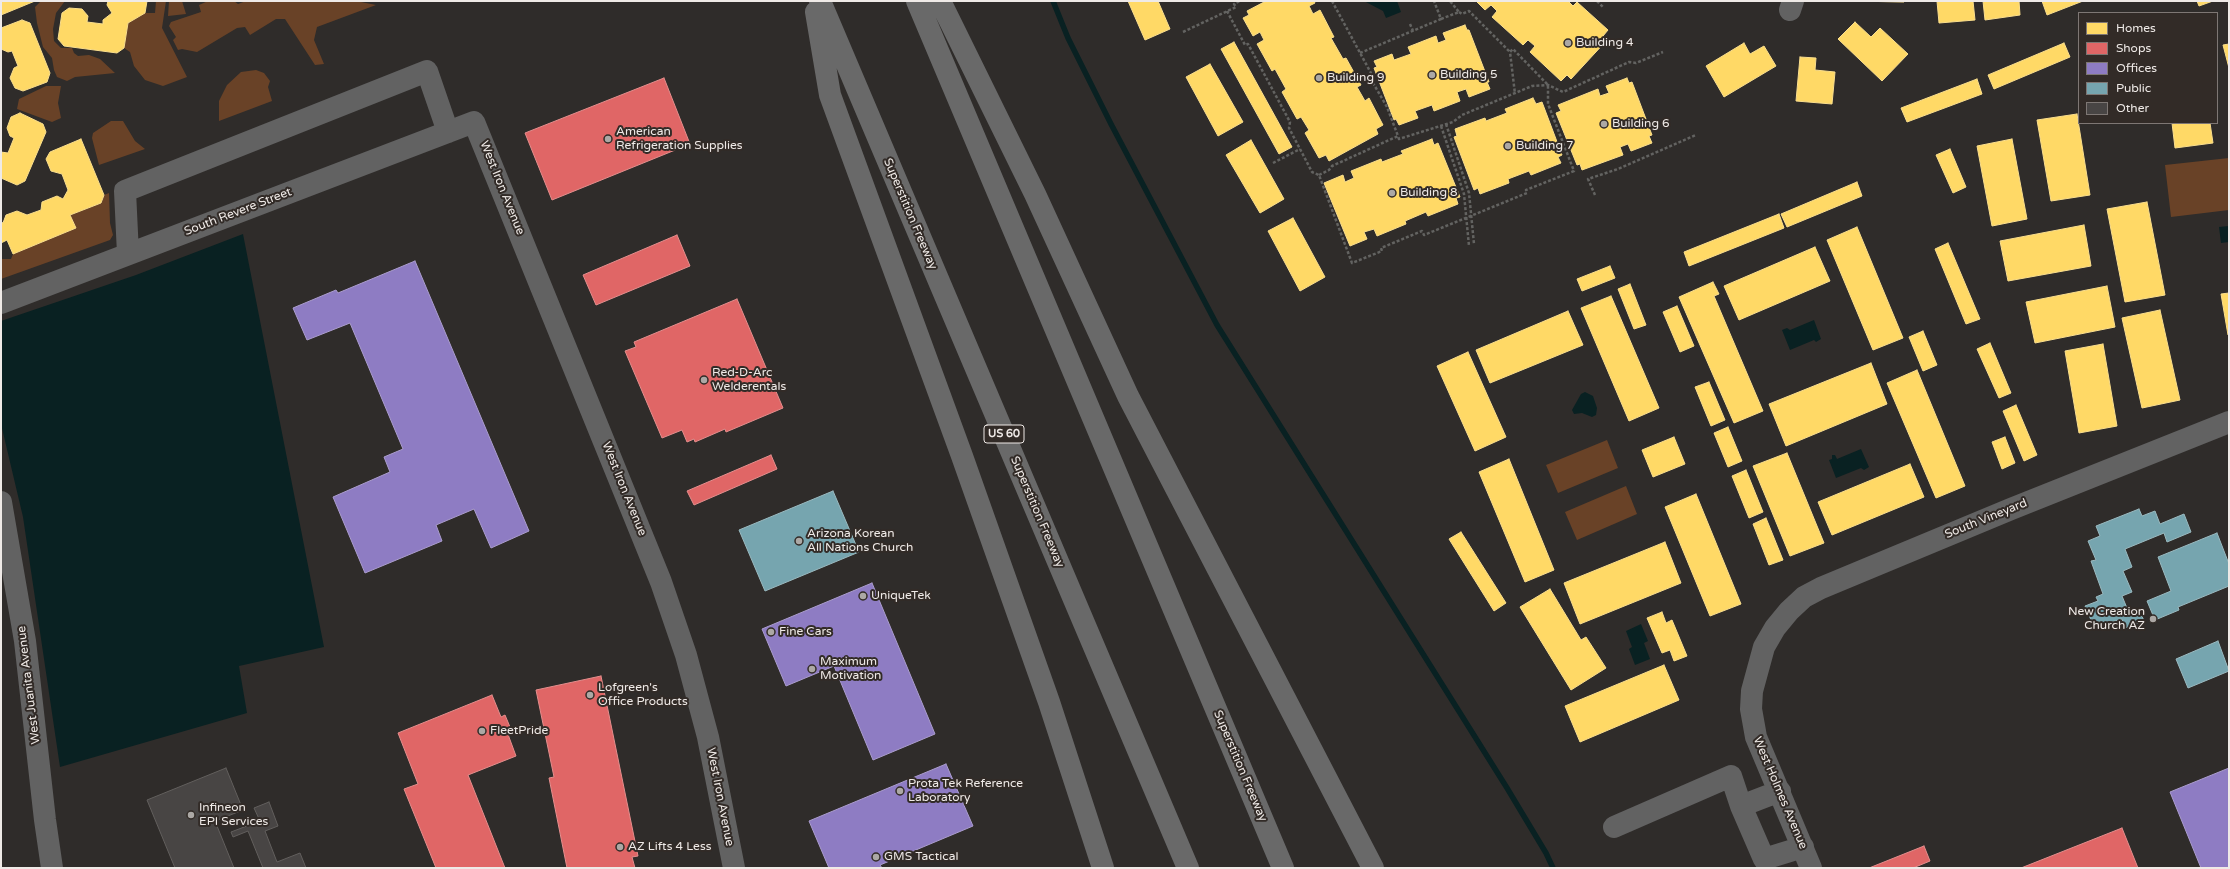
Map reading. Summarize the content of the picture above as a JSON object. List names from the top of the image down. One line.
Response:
{"streets":{"highway":["Superstition Freeway","US 60"],"street":["West Iron Avenue","South Revere Street","South Vineyard","West Juanita Avenue","West Holmes Avenue"]},"crossings":[["West Iron Avenue","South Revere Street"],["South Vineyard","West Holmes Avenue"]],"places":["Building 4","Building 5","Building 9","Building 6","American Refrigeration Supplies","Building 7","Building 8","Red-D-Arc Welderentals","Arizona Korean All Nations Church","UniqueTek","New Creation Church AZ","Fine Cars","Maximum Motivation","Lofgreen's Office Products","FleetPride","Prota Tek Reference Laboratory","Infineon EPI Services","AZ Lifts 4 Less","GMS Tactical"],"legend":["Homes","Shops","Offices","Public","Other"]}
